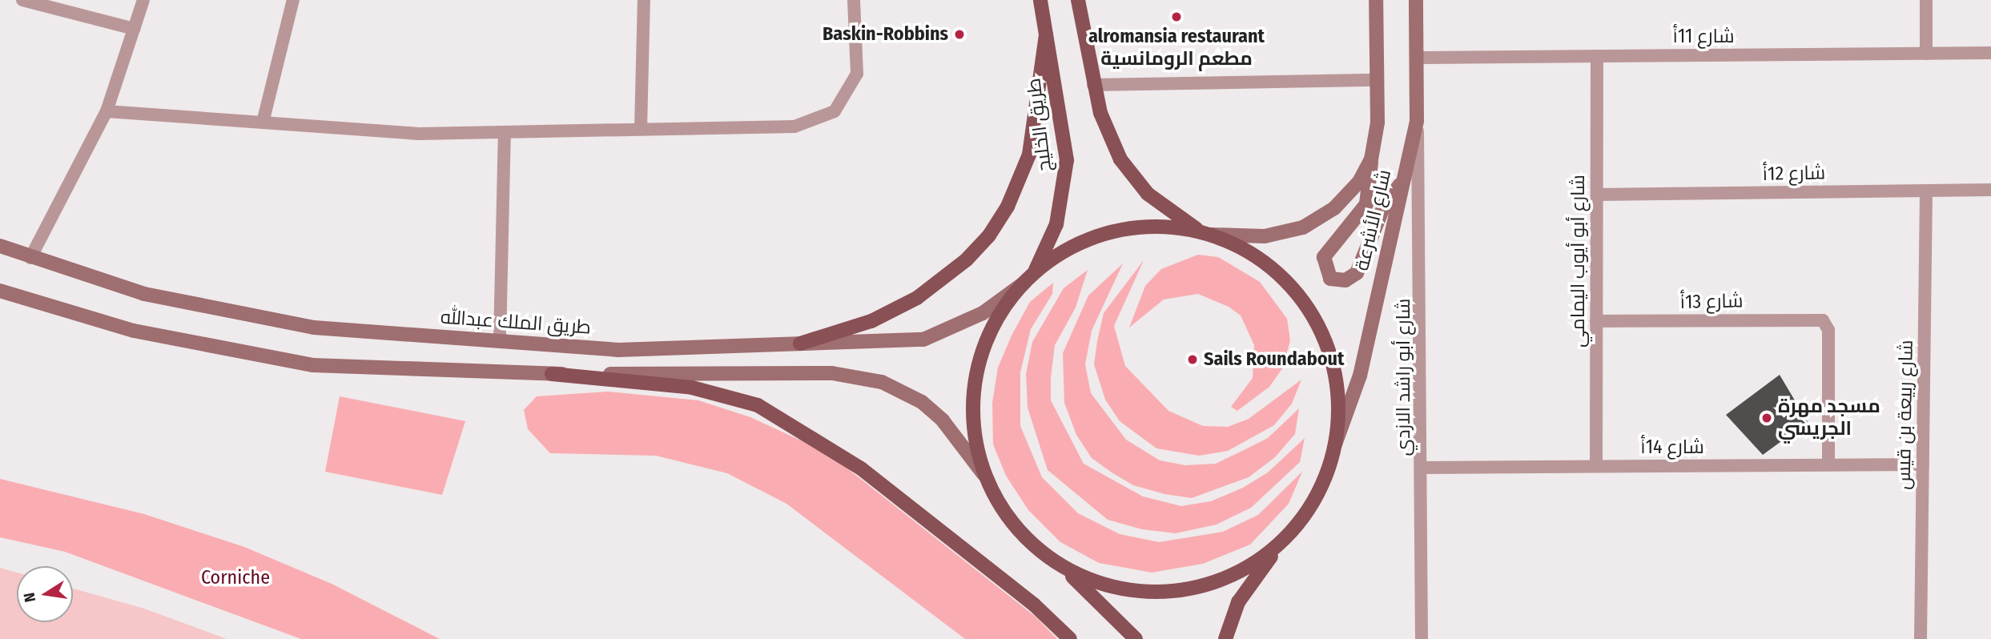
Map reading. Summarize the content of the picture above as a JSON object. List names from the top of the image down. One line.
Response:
{"streets":{"main road":["طريق الخليج"],"street":["شارع 11أ","شارع 12أ","شارع الأشرعة","شارع أبو أيوب اليمامي","شارع 13أ","طريق الملك عبدالله","شارع أبو راشد الازدي","شارع ربيعة بن قيس","شارع 14أ"]},"crossings":[["شارع 11أ","شارع الأشرعة"],["شارع 11أ","شارع أبو أيوب اليمامي"],["طريق الخليج","طريق الملك عبدالله"],["شارع 12أ","شارع أبو أيوب اليمامي"],["شارع 12أ","شارع ربيعة بن قيس"],["شارع الأشرعة","شارع أبو راشد الازدي"],["شارع أبو أيوب اليمامي","شارع 13أ"],["شارع أبو أيوب اليمامي","شارع 14أ"],["شارع 13أ","شارع 14أ"],["شارع أبو راشد الازدي","شارع 14أ"],["شارع ربيعة بن قيس","شارع 14أ"]],"parks":["Corniche"],"places":["alromansia restaurant مطعم الرومانسية","Baskin-Robbins","Sails Roundabout","مسجد مهرة الجريسي"],"north":"left"}
